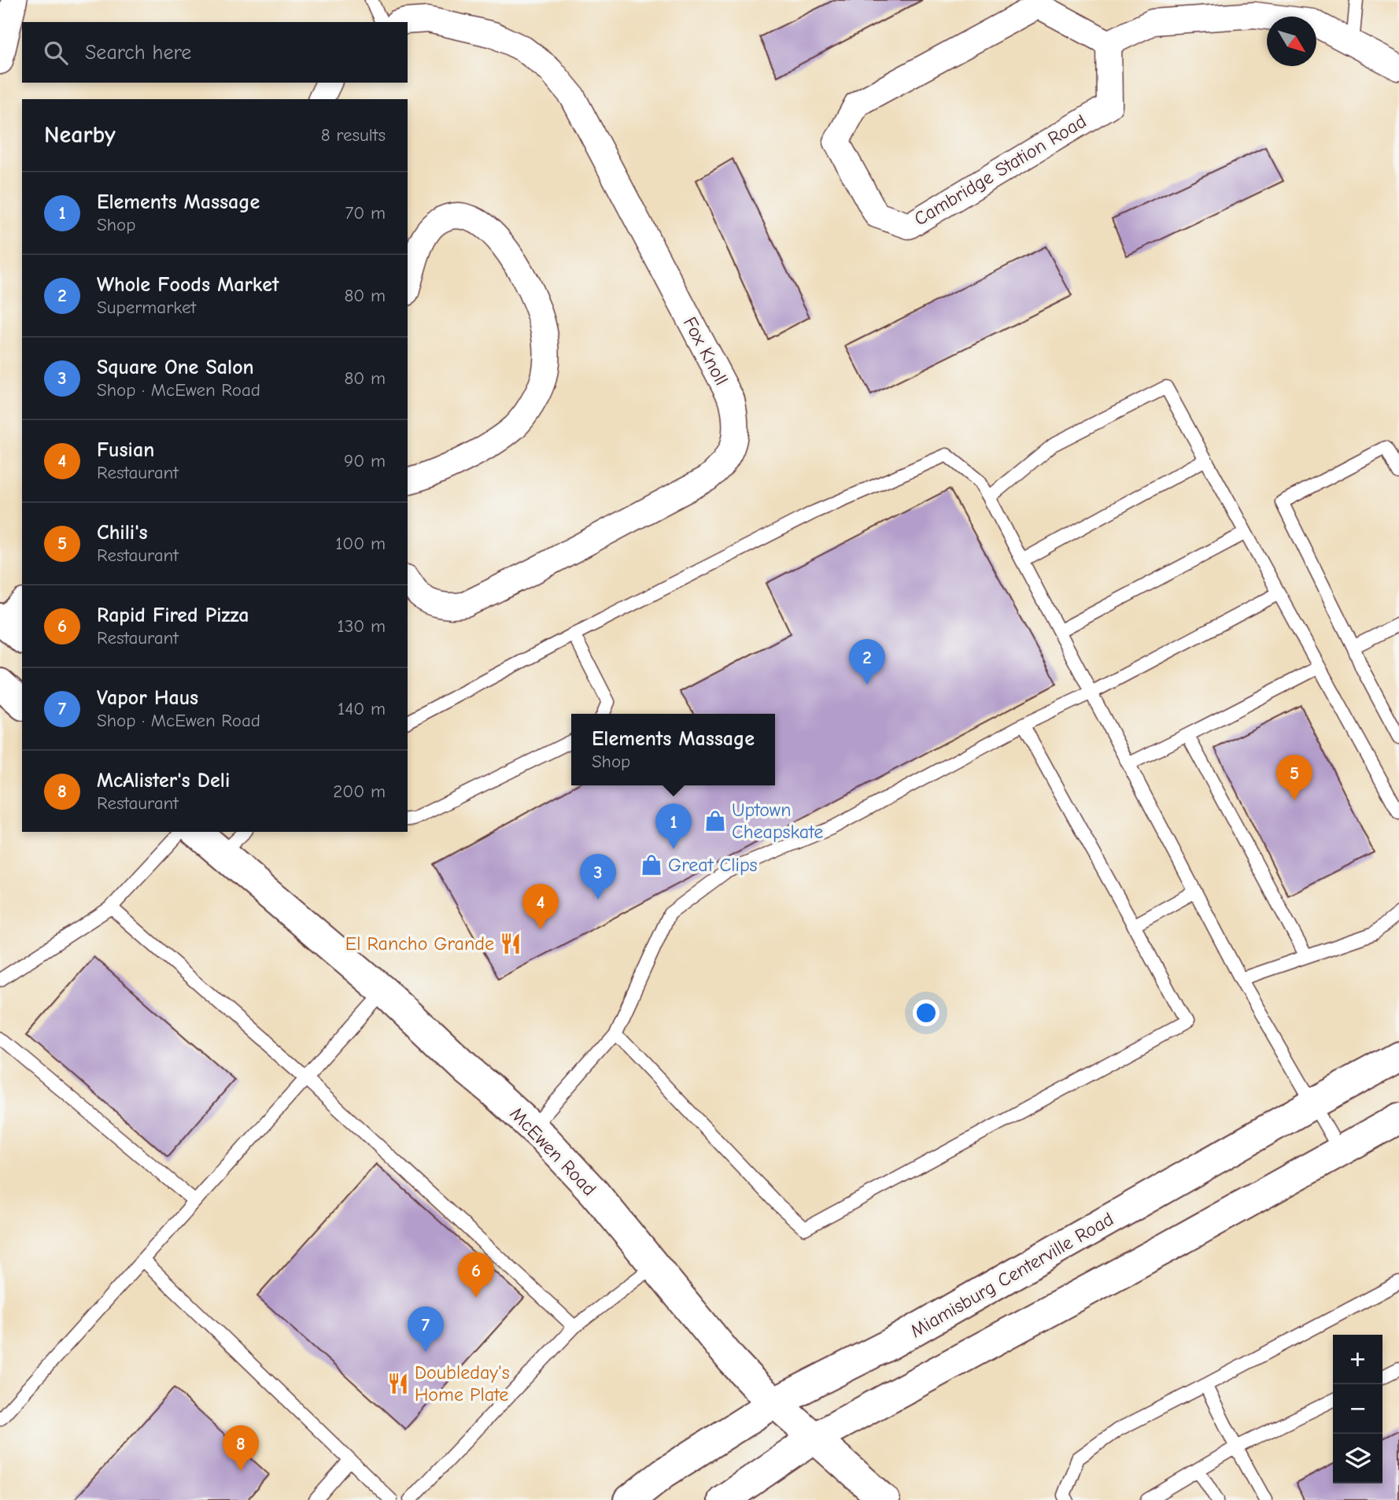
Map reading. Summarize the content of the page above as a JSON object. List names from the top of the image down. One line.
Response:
{"streets":{"main road":["McEwen Road","Miamisburg Centerville Road"],"street":["Cambridge Station Road","Fox Knoll"]},"crossings":[["McEwen Road","Miamisburg Centerville Road"]],"places":{"shop":["Uptown Cheapskate","Great Clips"],"restaurant":["El Rancho Grande","Doubleday's Home Plate"]},"north":"bottom right","page":{"search":"Search here","heading":["Nearby","8 results"],"list":[{"mark":"1","name":"Elements Massage","note":"Shop","value":"70 m"},{"mark":"2","name":"Whole Foods Market","note":"Supermarket","value":"80 m"},{"mark":"3","name":"Square One Salon","note":"Shop · McEwen Road","value":"80 m"},{"mark":"4","name":"Fusian","note":"Restaurant","value":"90 m"},{"mark":"5","name":"Chili's","note":"Restaurant","value":"100 m"},{"mark":"6","name":"Rapid Fired Pizza","note":"Restaurant","value":"130 m"},{"mark":"7","name":"Vapor Haus","note":"Shop · McEwen Road","value":"140 m"},{"mark":"8","name":"McAlister's Deli","note":"Restaurant","value":"200 m"}],"pins":["2","5","1","3","4","6","7","8"],"popup":["Elements Massage","Shop"],"map_buttons":["+","−"]}}
